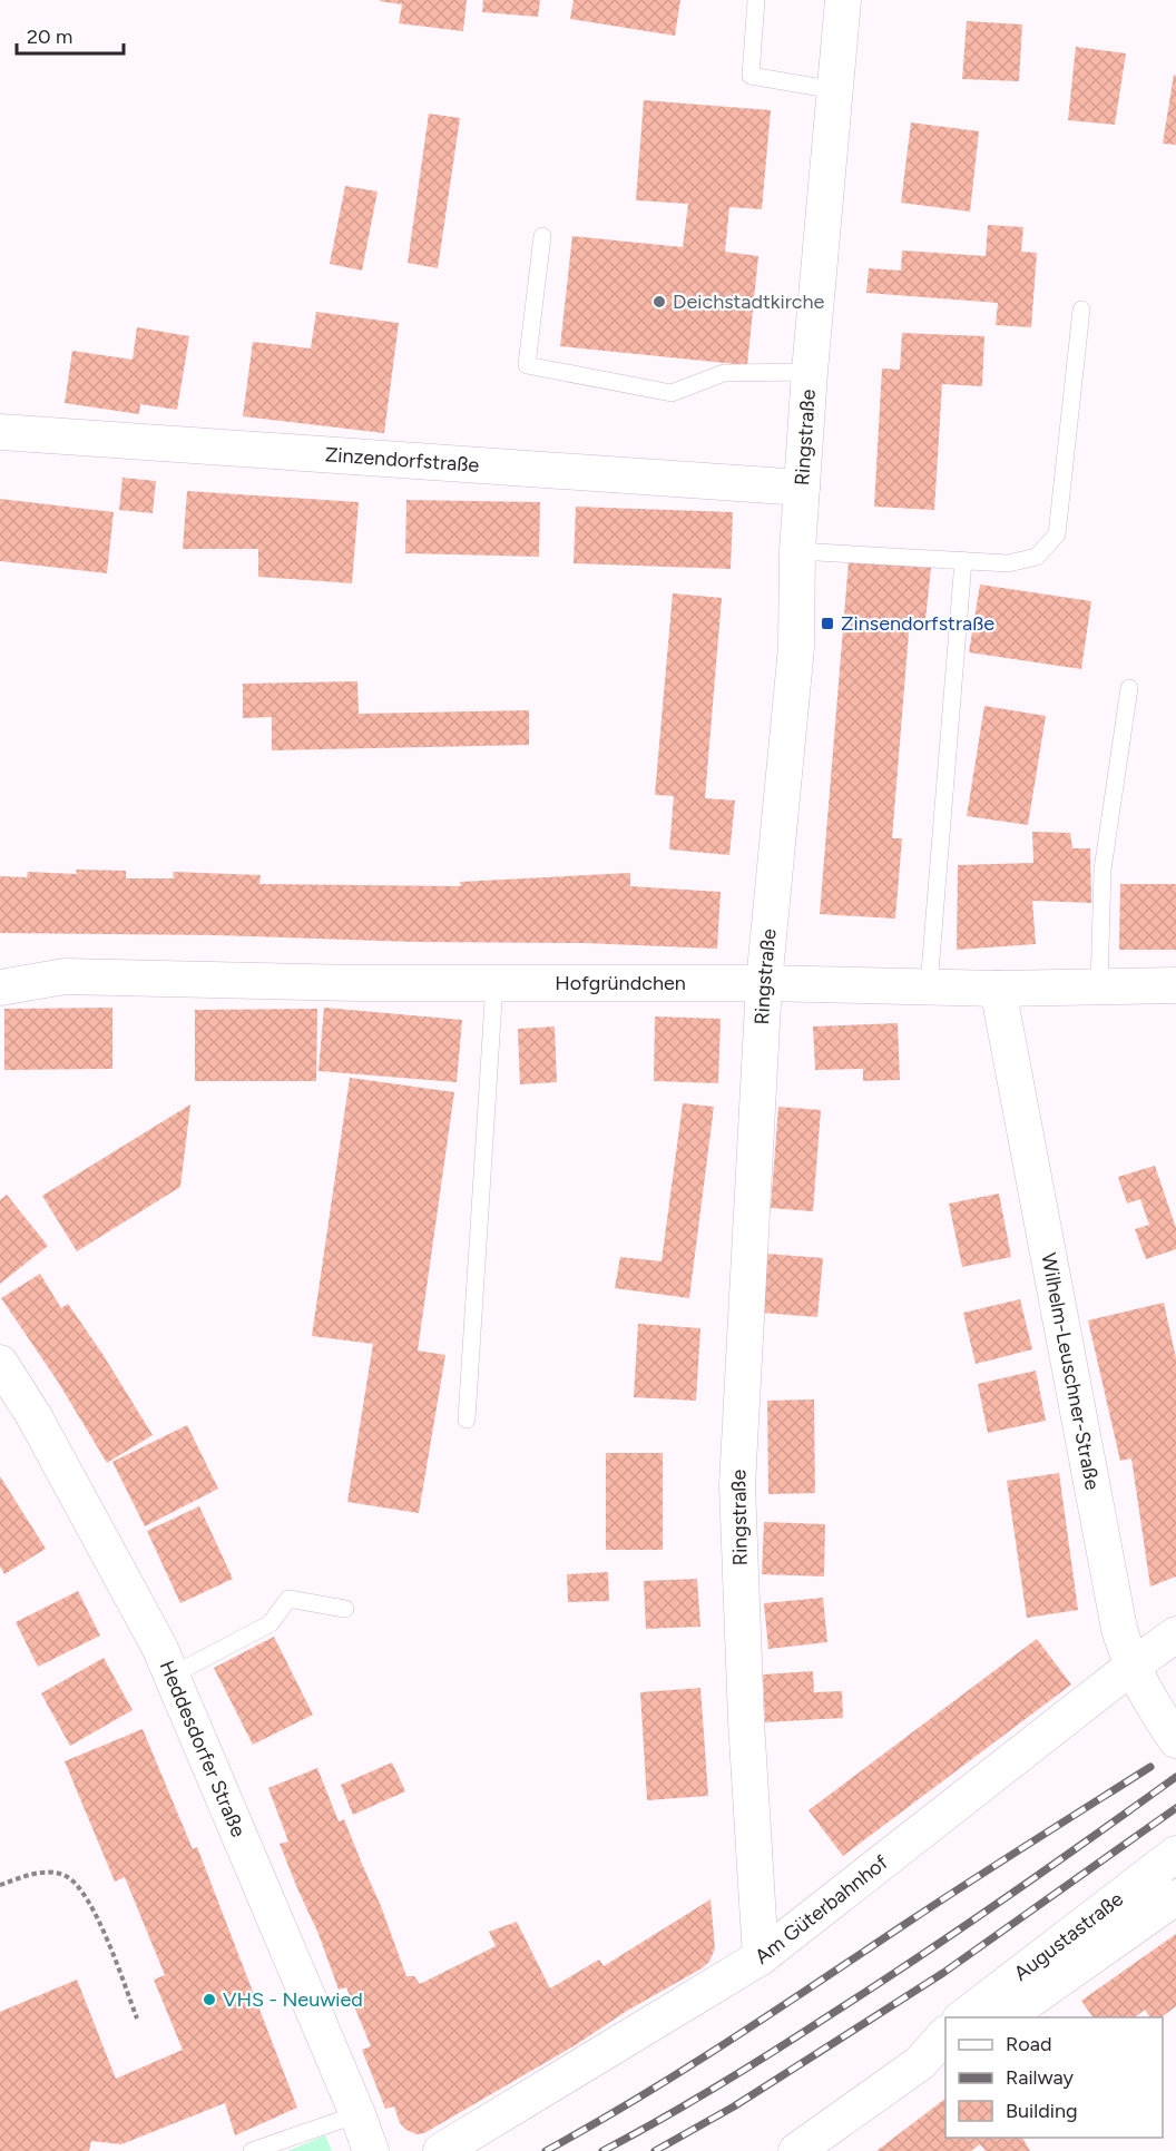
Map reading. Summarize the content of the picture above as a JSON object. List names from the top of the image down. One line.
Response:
{"streets":{"street":["Ringstraße","Zinzendorfstraße","Hofgründchen","Wilhelm-Leuschner-Straße","Heddesdorfer Straße","Am Güterbahnhof","Augustastraße"]},"crossings":[["Ringstraße","Zinzendorfstraße"],["Ringstraße","Hofgründchen"],["Ringstraße","Am Güterbahnhof"],["Hofgründchen","Wilhelm-Leuschner-Straße"],["Wilhelm-Leuschner-Straße","Am Güterbahnhof"]],"places":{"other":["Deichstadtkirche","VHS - Neuwied"],"transit":["Zinsendorfstraße"]},"legend":["Road","Railway","Building"],"scale_bar":"20 m"}
